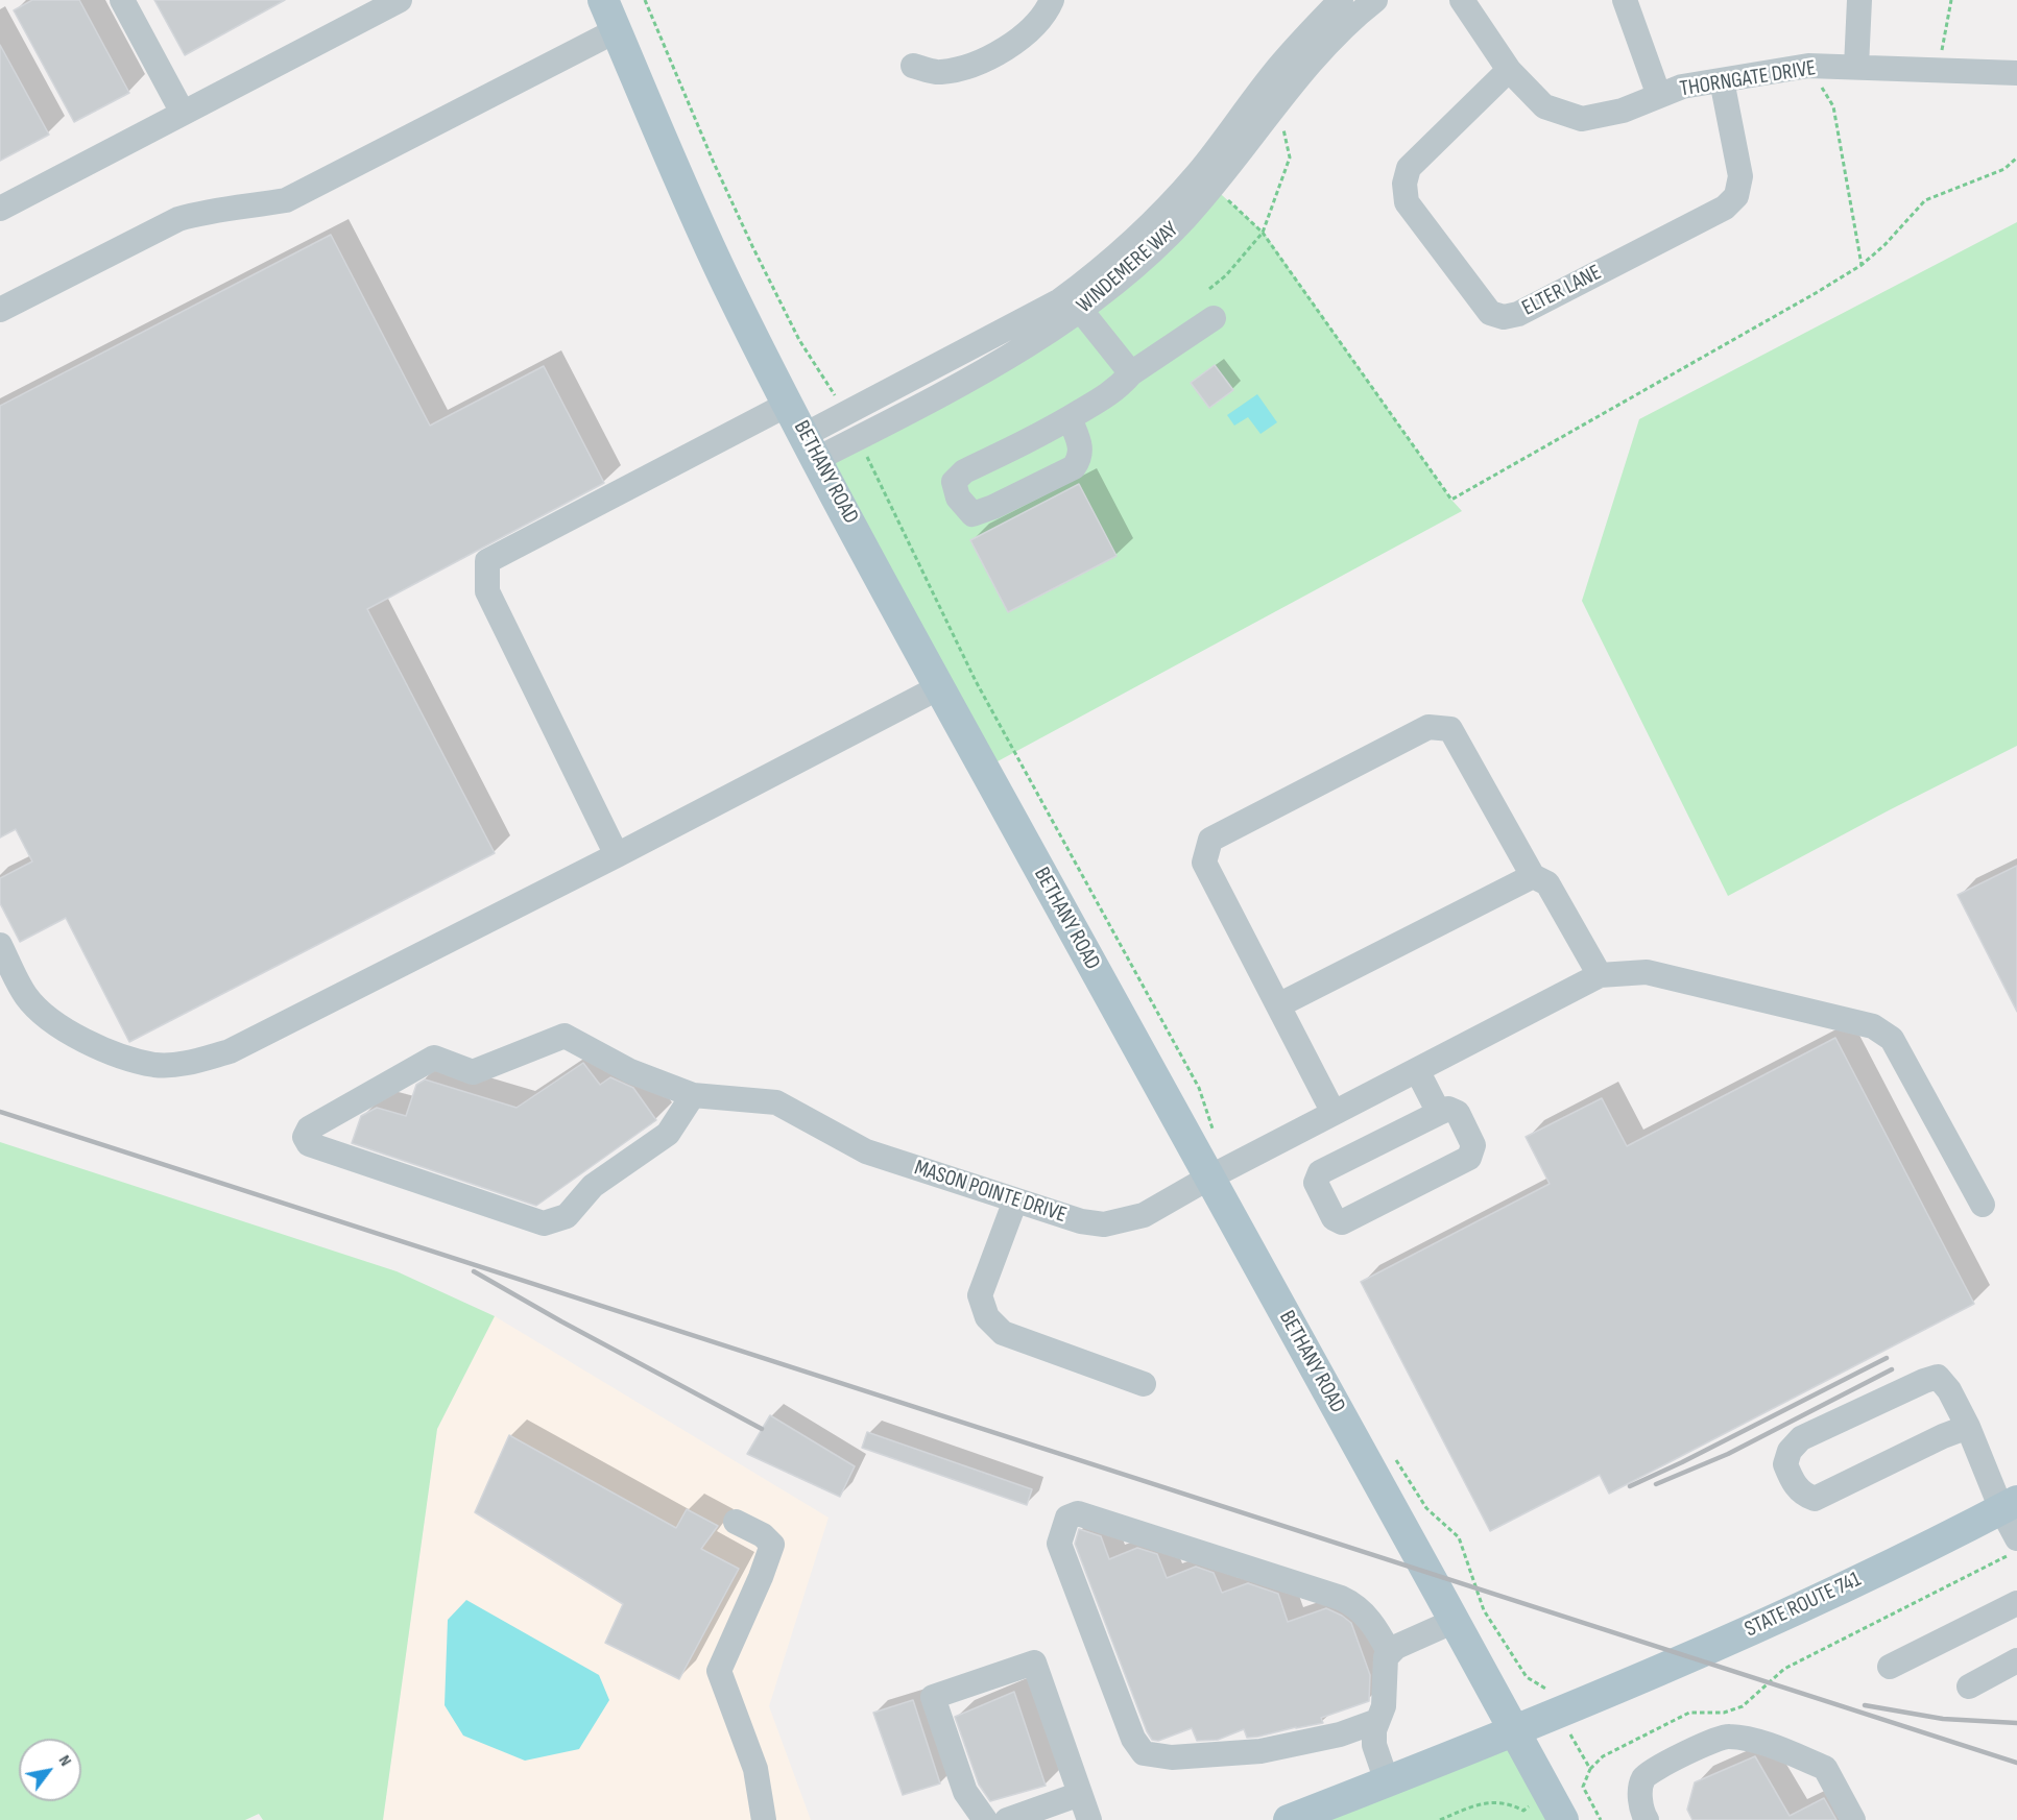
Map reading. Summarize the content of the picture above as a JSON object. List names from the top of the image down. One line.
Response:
{"streets":{"main road":["BETHANY ROAD","STATE ROUTE 741"],"street":["THORNGATE DRIVE","WINDEMERE WAY","ELTER LANE","MASON POINTE DRIVE"]},"crossings":[["THORNGATE DRIVE","ELTER LANE"],["WINDEMERE WAY","BETHANY ROAD"],["BETHANY ROAD","MASON POINTE DRIVE"],["BETHANY ROAD","STATE ROUTE 741"]],"north":"top right"}
